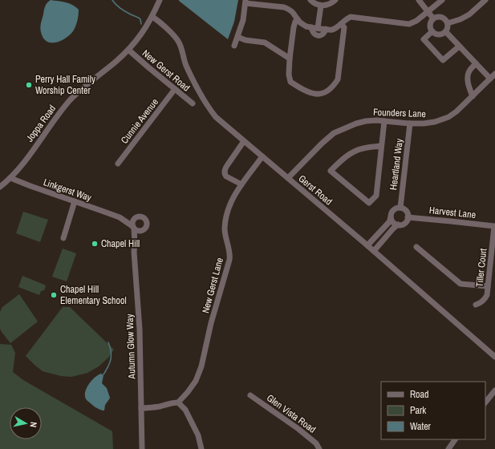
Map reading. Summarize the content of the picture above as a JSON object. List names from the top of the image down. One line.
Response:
{"streets":{"street":["New Gerst Road","Founders Lane","Cunnie Avenue","Joppa Road","Heartland Way","Linkgerst Way","Gerst Road","Harvest Lane","Tiller Court","New Gerst Lane","Autumn Glow Way","Glen Vista Road"]},"crossings":[["New Gerst Road","Cunnie Avenue"],["New Gerst Road","Joppa Road"],["Founders Lane","Heartland Way"],["Founders Lane","Gerst Road"],["Joppa Road","Linkgerst Way"],["Joppa Road","Gerst Road"],["Heartland Way","Harvest Lane"],["Linkgerst Way","Autumn Glow Way"],["Gerst Road","New Gerst Lane"],["Harvest Lane","Tiller Court"]],"places":["Perry Hall Family Worship Center","Chapel Hill","Chapel Hill Elementary School"],"legend":["Road","Park","Water"],"north":"right"}
